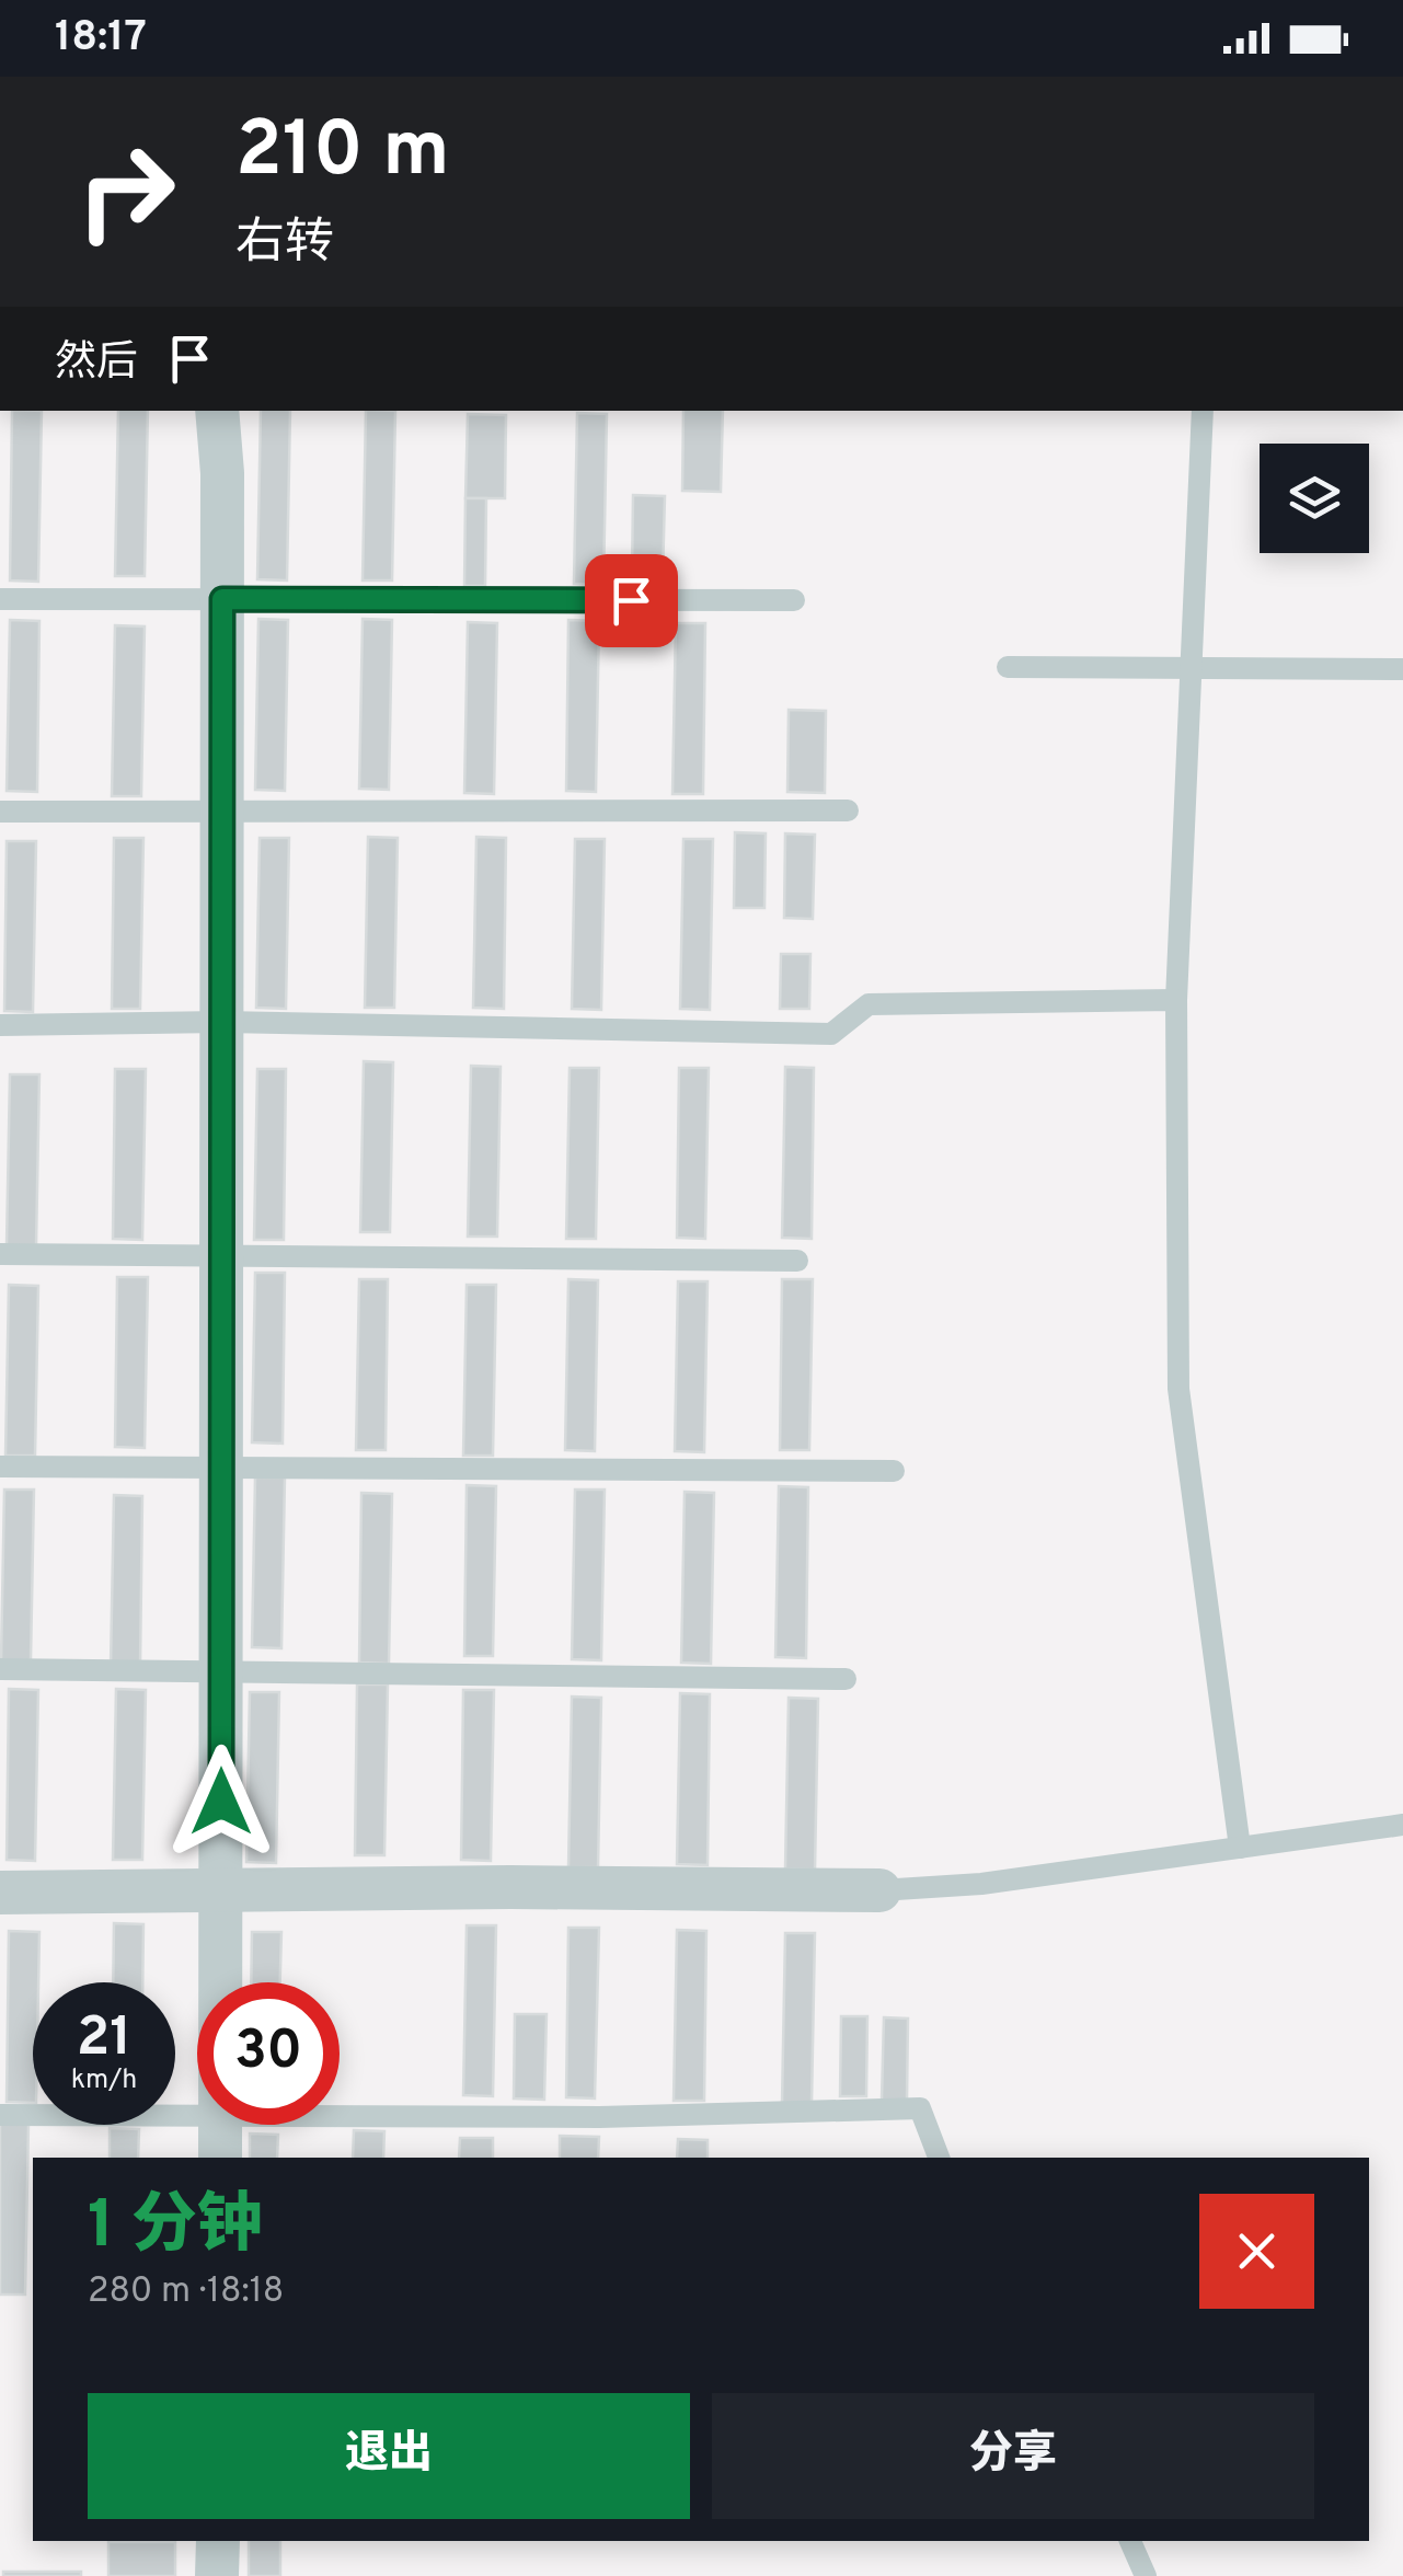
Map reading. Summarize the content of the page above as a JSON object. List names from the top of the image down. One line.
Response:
{"page":{"status":"18:17","turn":["210 m","右转"],"then":"然后","speed":"21 km/h","limit":"30","heading":["1 分钟","280 m · 18:18"],"buttons":["退出","分享"]}}
